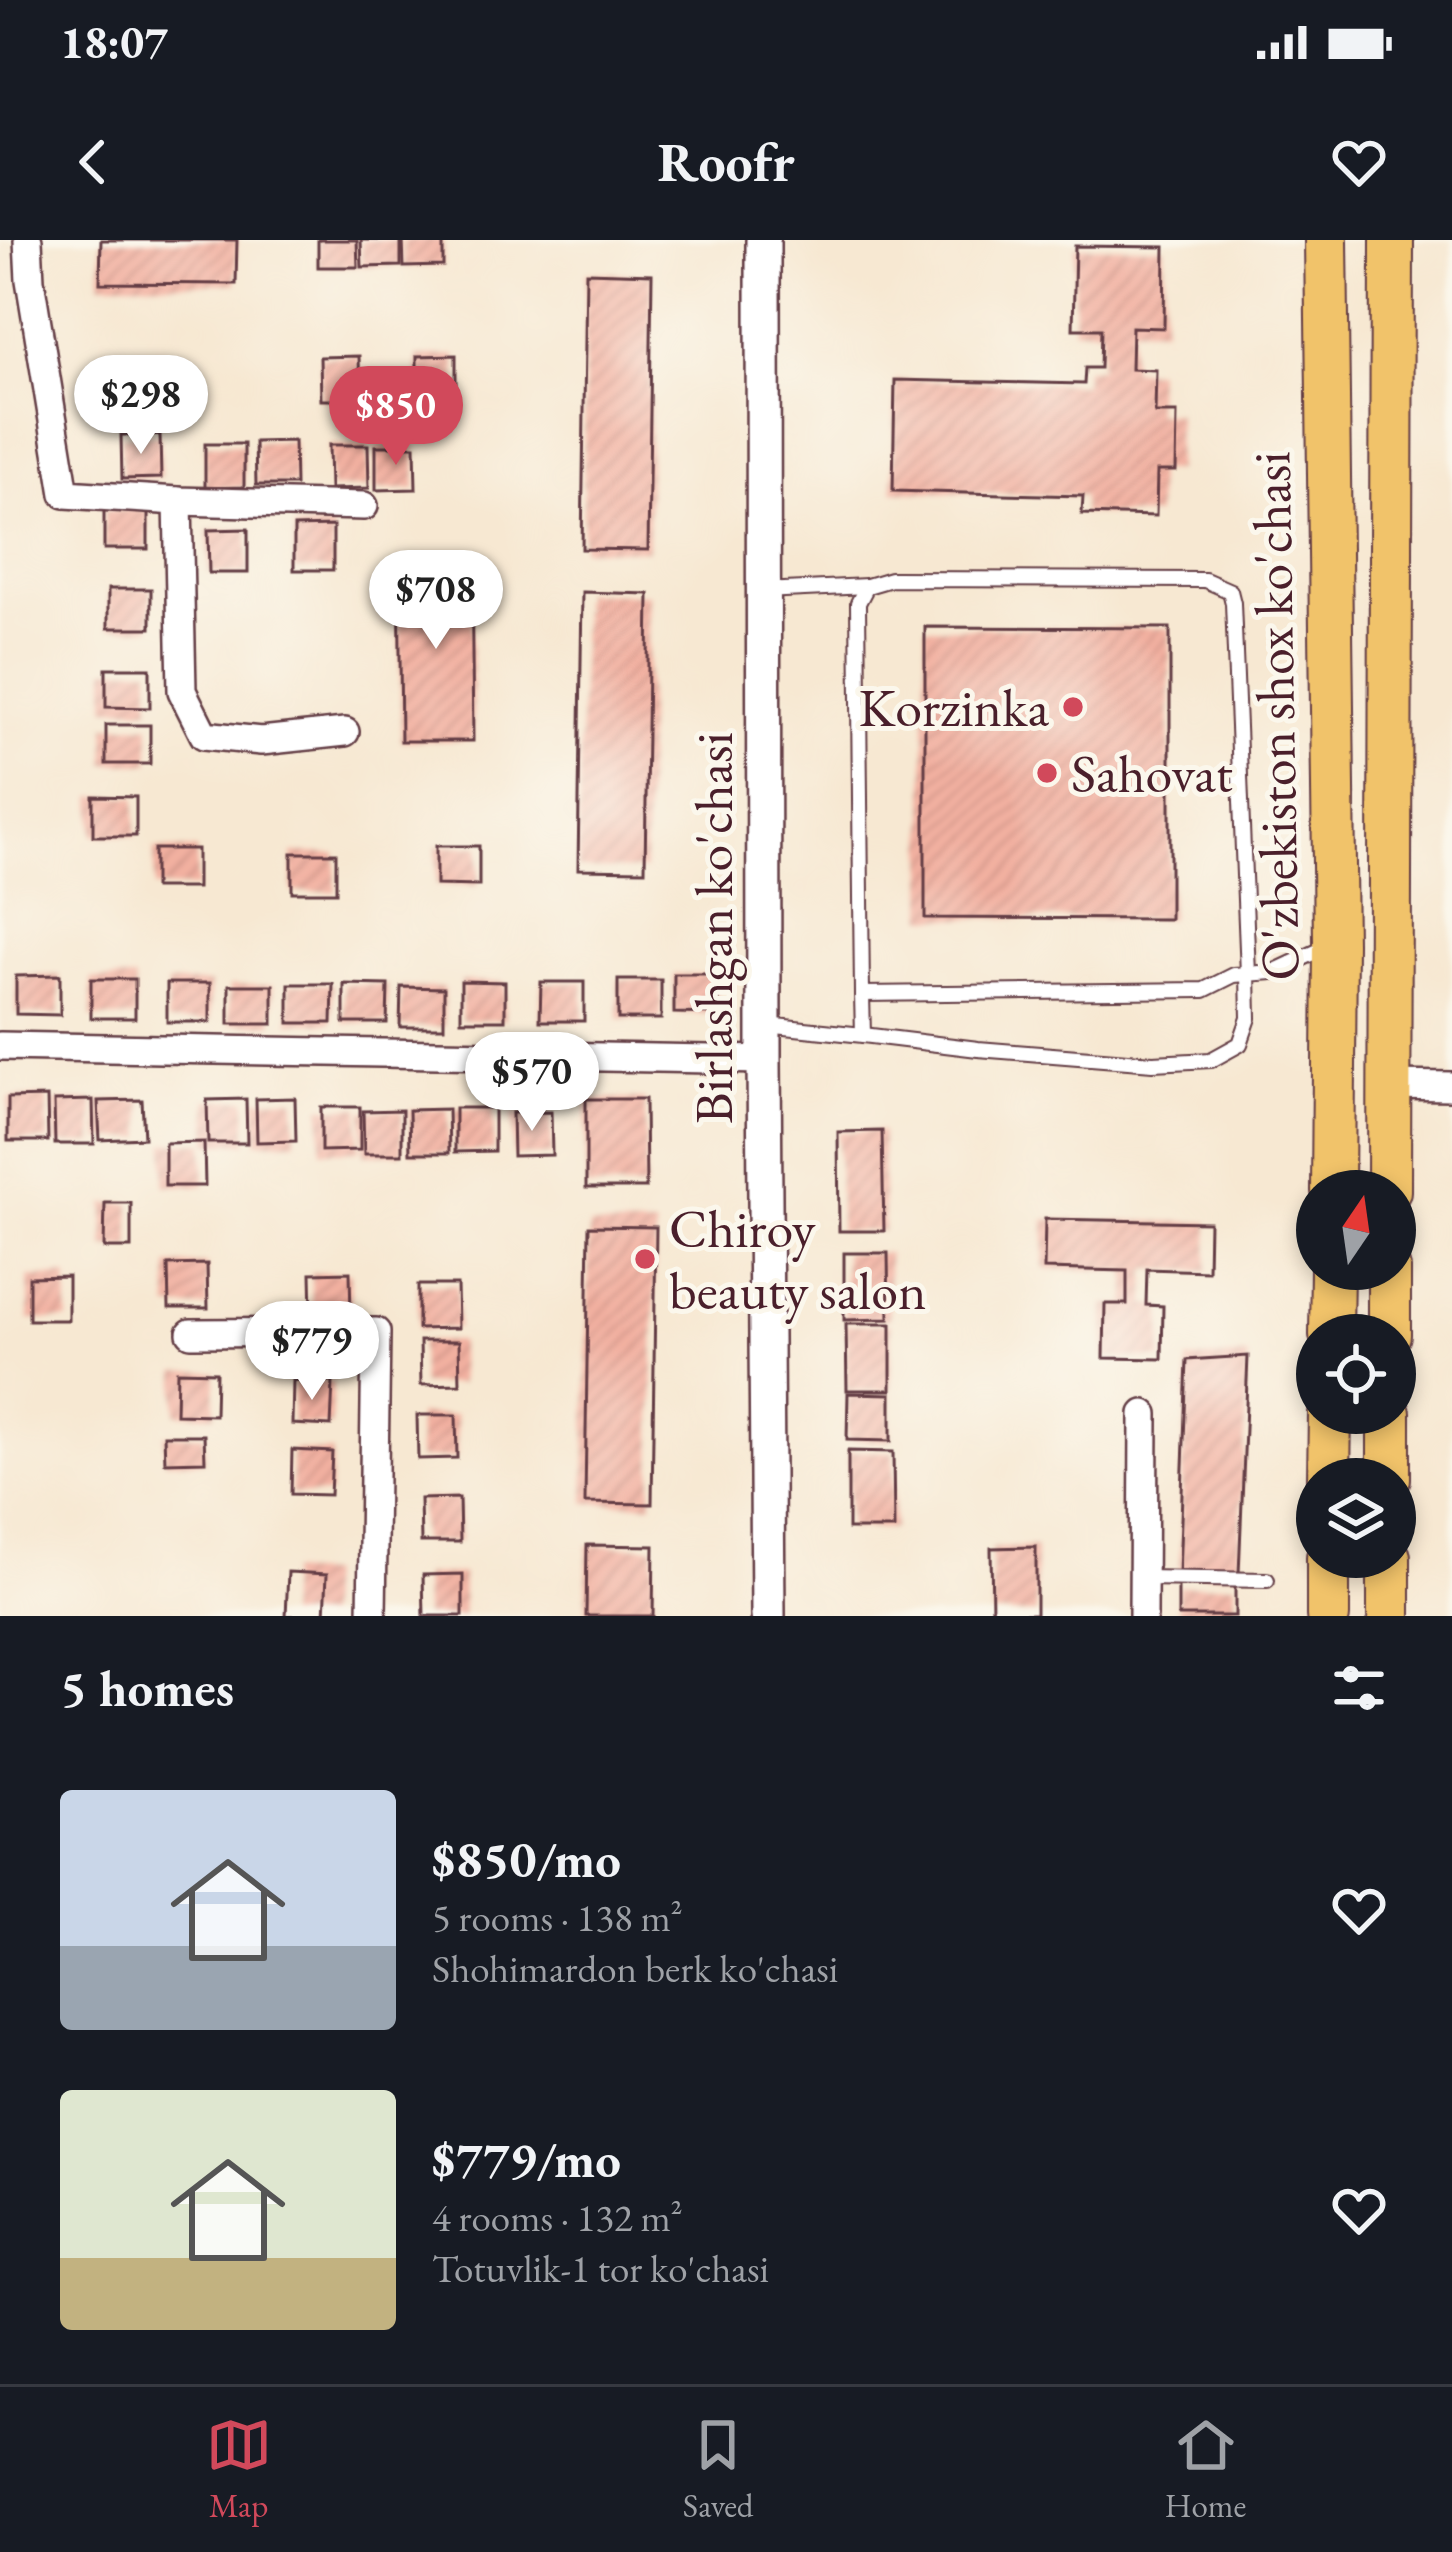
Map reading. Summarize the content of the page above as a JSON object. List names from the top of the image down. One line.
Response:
{"streets":{"main road":["O'zbekiston shox ko'chasi"],"street":["Birlashgan ko'chasi"]},"places":["Korzinka","Sahovat","Chiroy beauty salon"],"north":"top","page":{"status":"18:07","header":"Roofr","price":["$298","$850","$708","$570","$779"],"heading":"5 homes","list":[{"name":"$850/mo","note":"5 rooms · 138 m² · Shohimardon berk ko'chasi"},{"name":"$779/mo","note":"4 rooms · 132 m² · Totuvlik-1 tor ko'chasi"}],"tabs":["Map","Saved","Home"]}}
